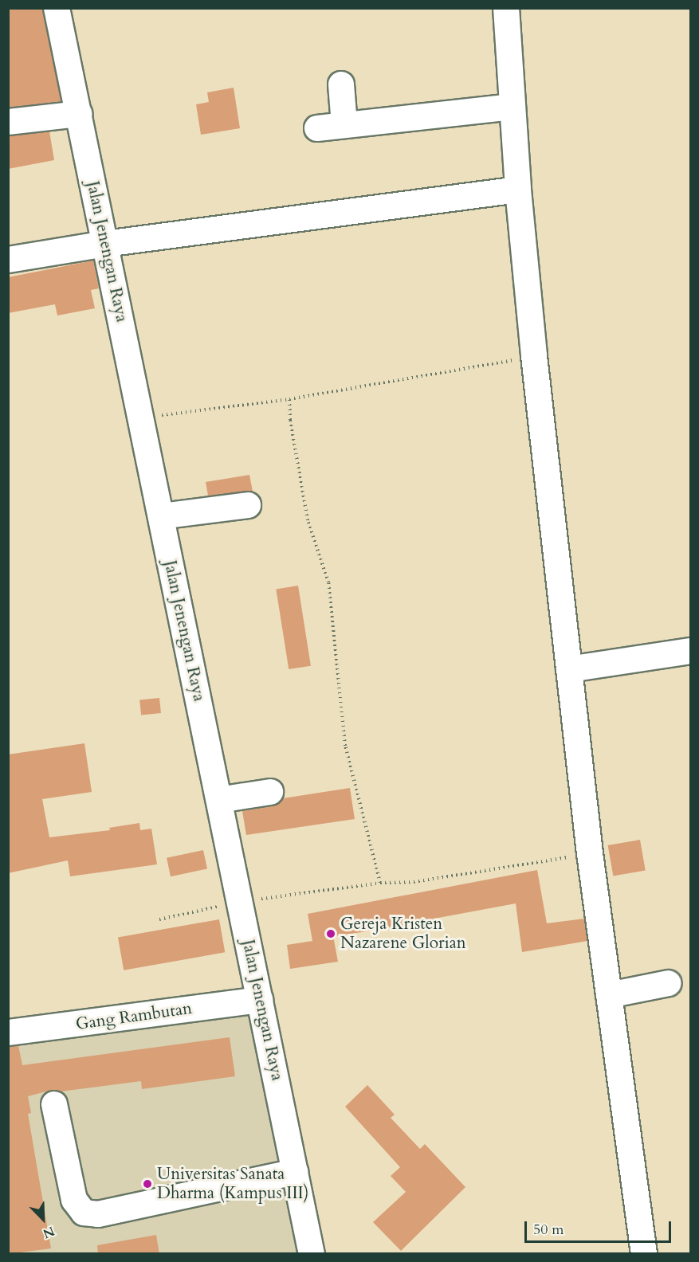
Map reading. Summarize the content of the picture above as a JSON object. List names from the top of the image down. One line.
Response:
{"streets":{"street":["Jalan Jenengan Raya","Gang Rambutan"]},"crossings":[["Jalan Jenengan Raya","Gang Rambutan"]],"places":["Gereja Kristen Nazarene Glorian","Universitas Sanata Dharma (Kampus III)"],"scale_bar":"50 m","north":"bottom right"}
